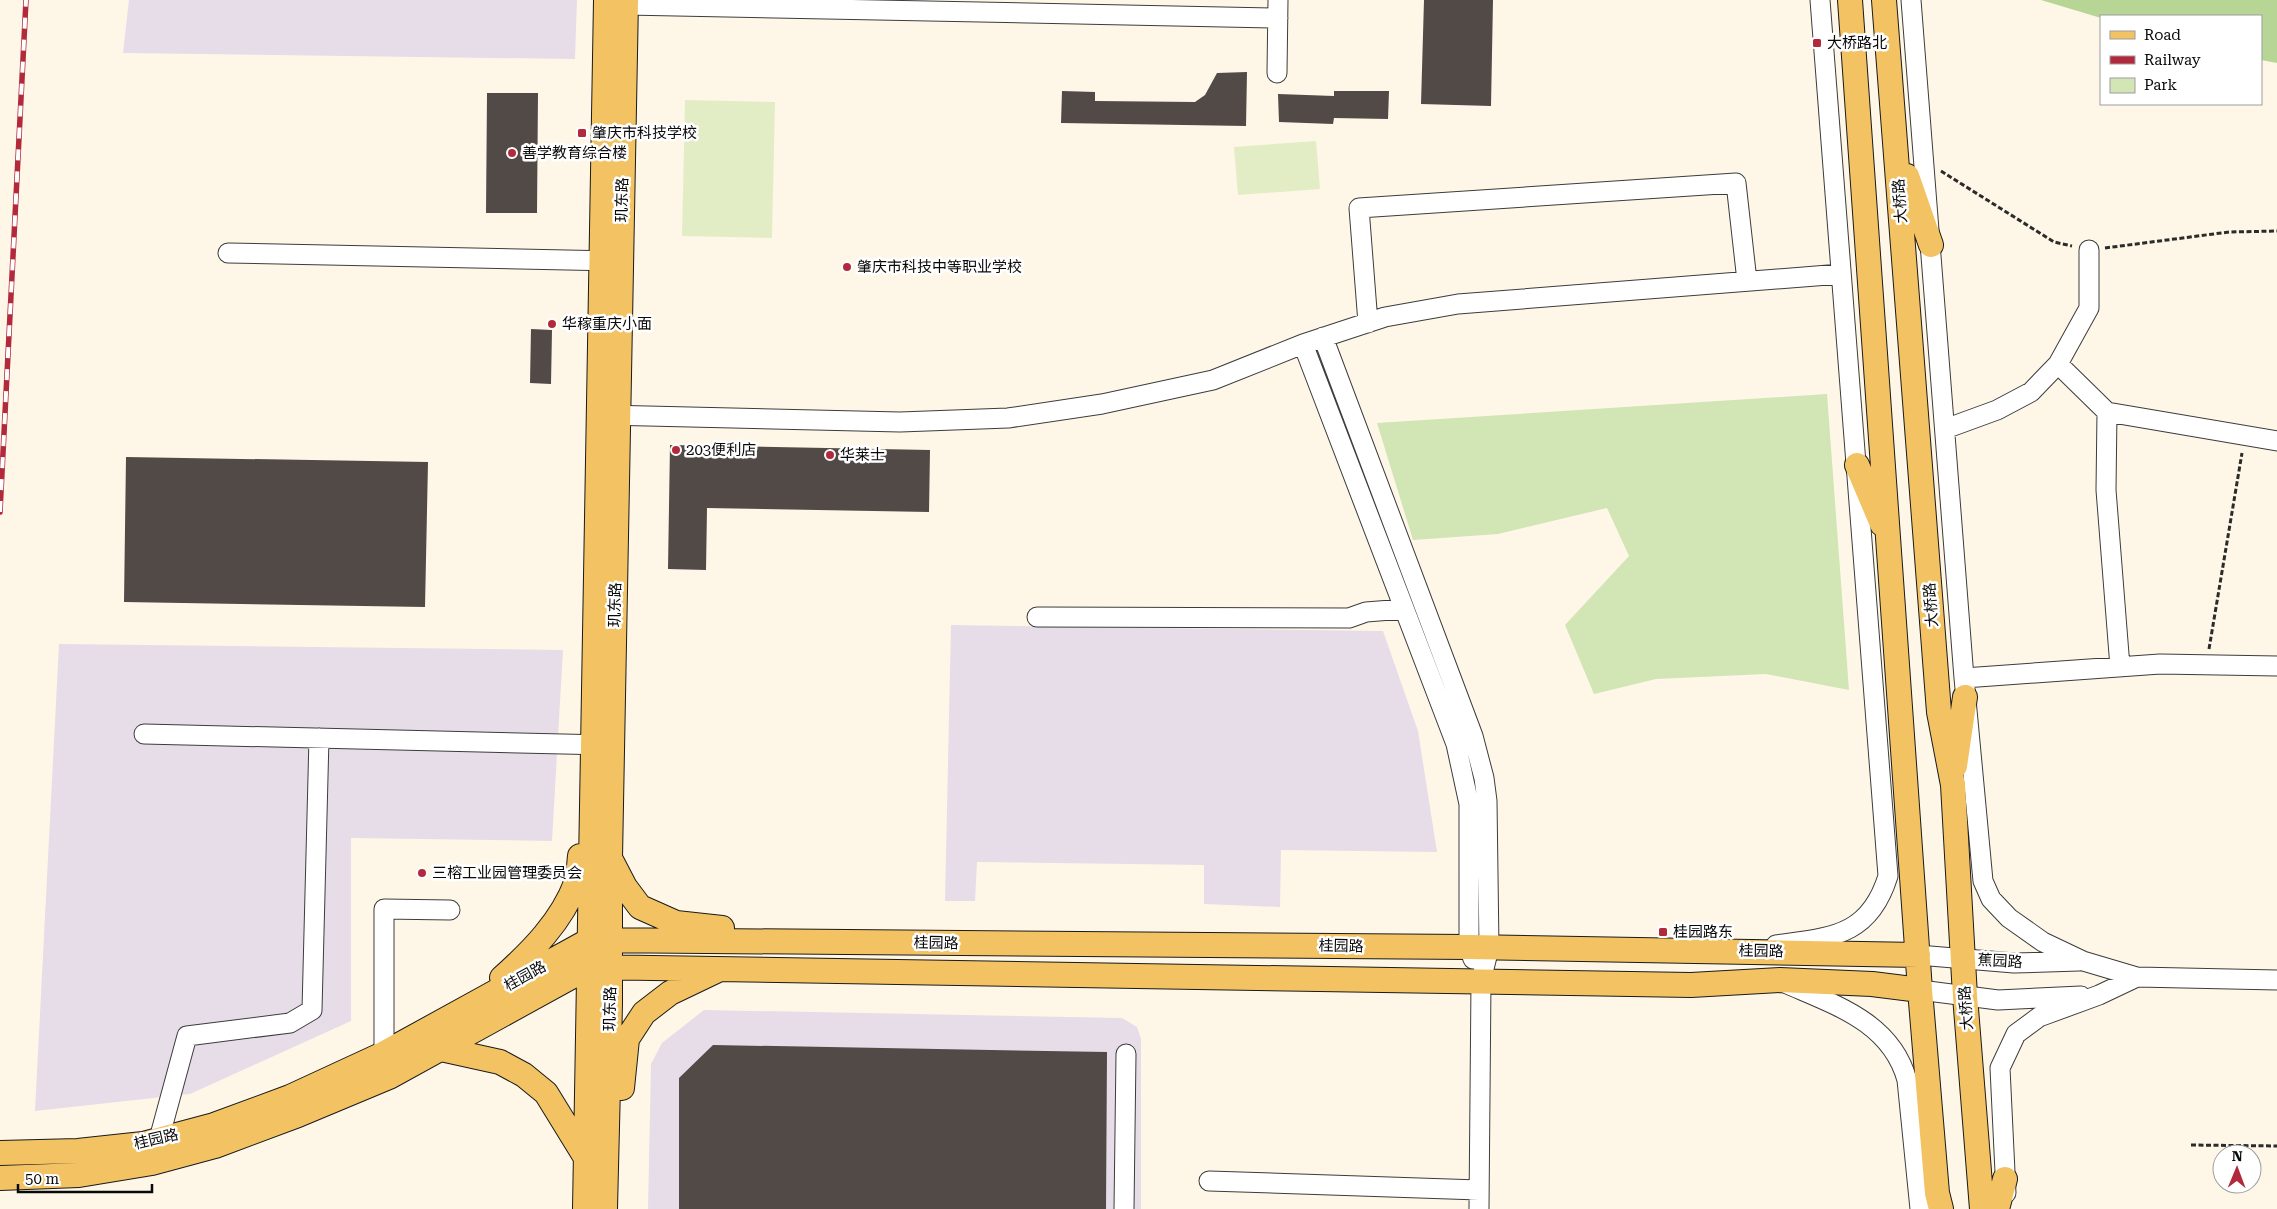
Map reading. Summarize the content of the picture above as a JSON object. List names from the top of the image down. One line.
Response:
{"streets":{"main road":["玑东路","大桥路","桂园路"],"street":["蕉园路"]},"crossings":[["玑东路","桂园路"],["大桥路","蕉园路"],["桂园路","蕉园路"]],"places":{"transit":["大桥路北","肇庆市科技学校","桂园路东"],"other":["善学教育综合楼","肇庆市科技中等职业学校","华稼重庆小面","203便利店","华莱士","三榕工业园管理委员会"]},"legend":["Road","Railway","Park"],"scale_bar":"50 m","north":"top"}
